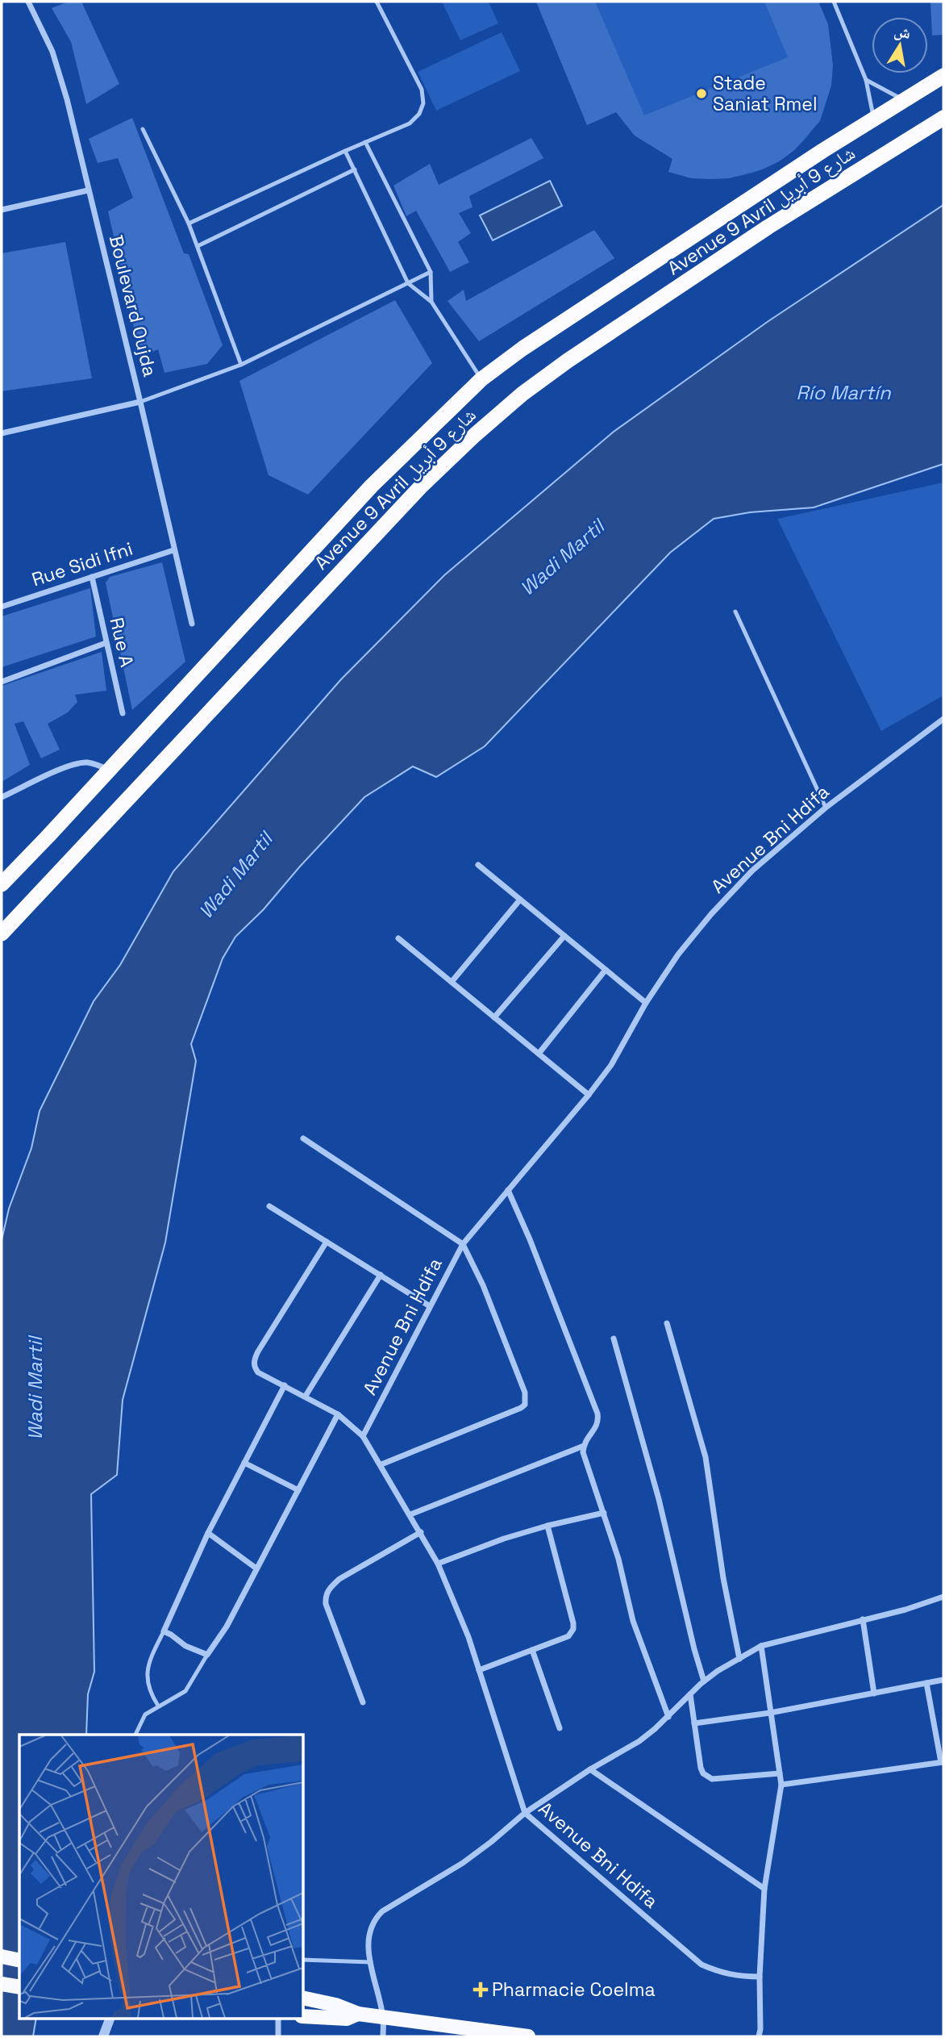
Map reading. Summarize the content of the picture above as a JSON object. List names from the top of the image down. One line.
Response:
{"streets":{"highway":["Avenue 9 Avril شارع 9 أبريل"],"street":["Boulevard Oujda","Rue Sidi Ifni","Rue A","Avenue Bni Hdifa"]},"crossings":[["Boulevard Oujda","Rue Sidi Ifni"],["Rue Sidi Ifni","Rue A"]],"water":["Río Martín","Wadi Martil"],"places":{"other":["Stade Saniat Rmel"],"health":["Pharmacie Coelma"]},"north":"top"}
